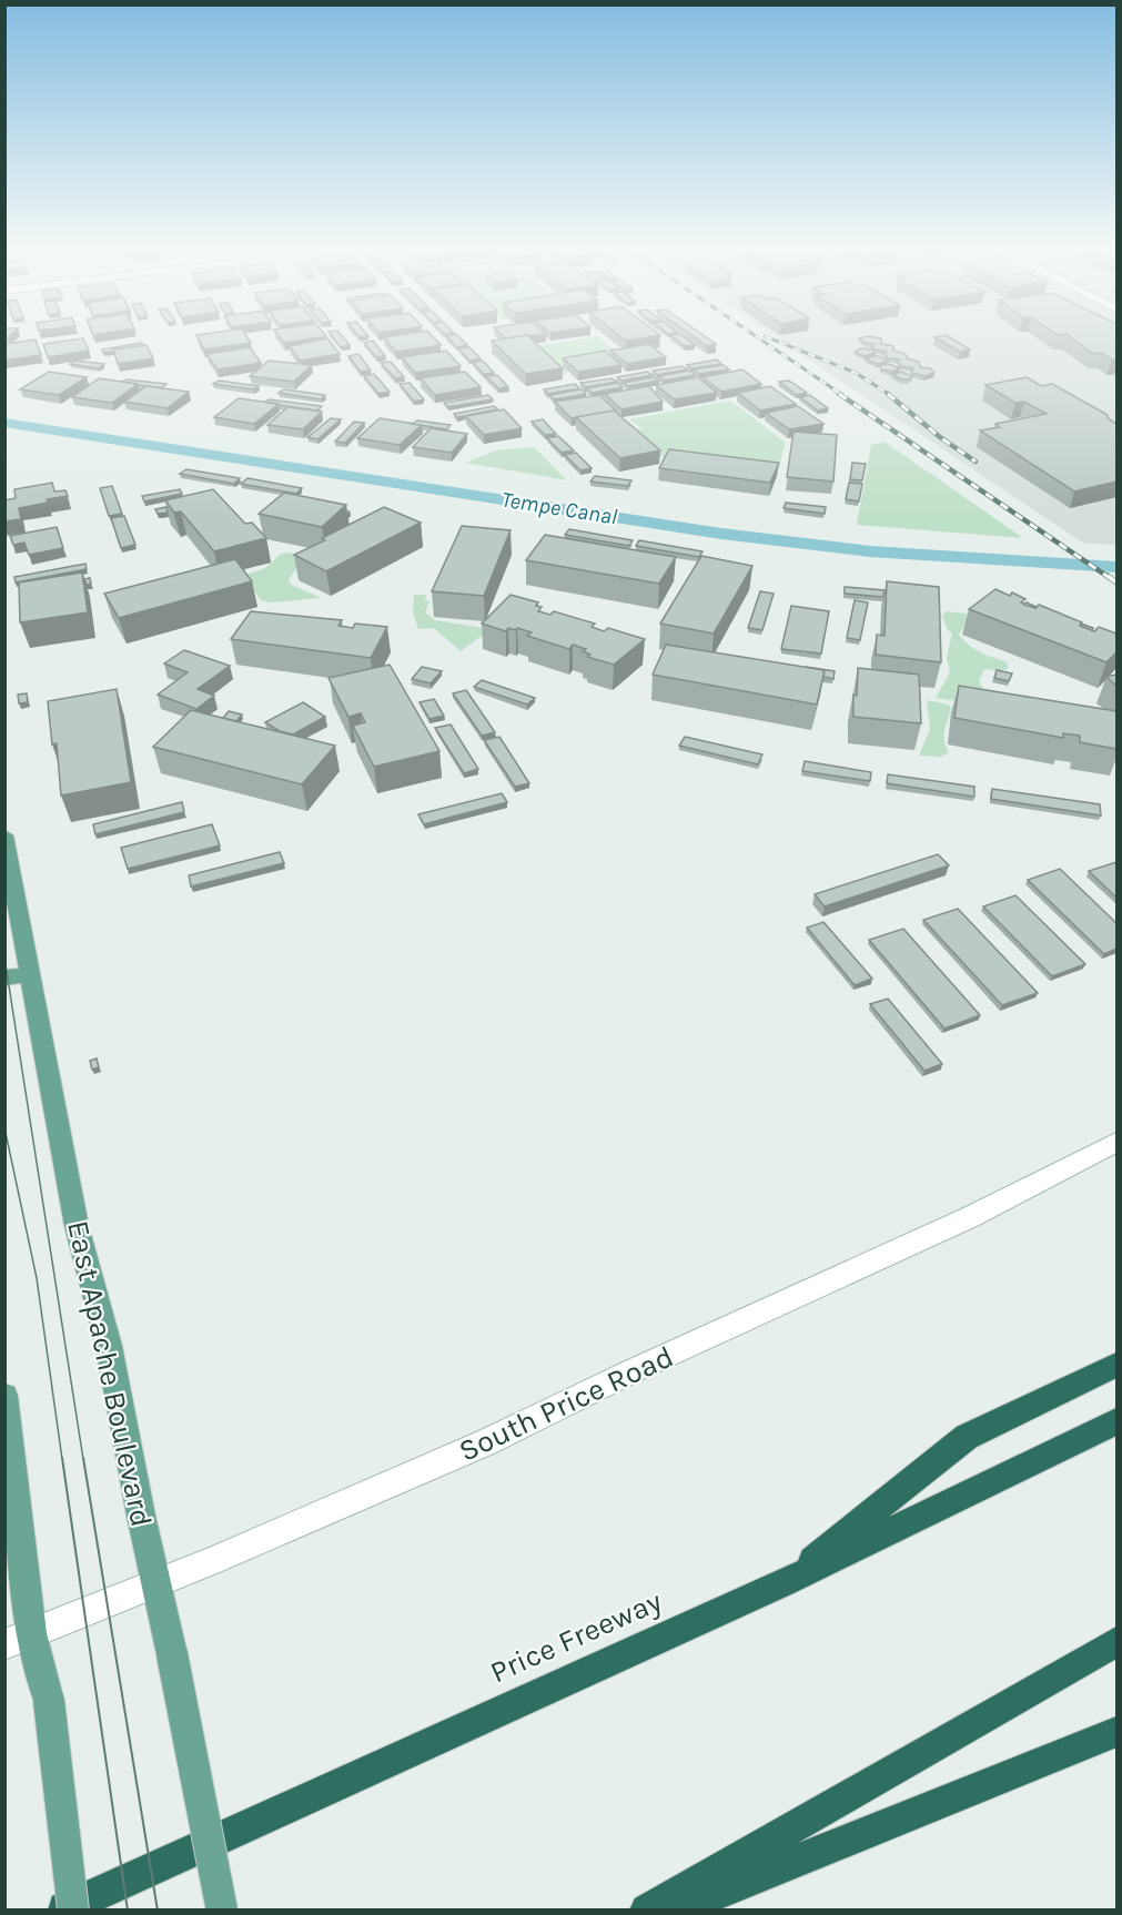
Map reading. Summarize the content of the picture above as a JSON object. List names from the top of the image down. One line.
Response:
{"streets":{"highway":["Price Freeway"],"main road":["East Apache Boulevard"],"street":["South Price Road"]},"crossings":[["East Apache Boulevard","South Price Road"]],"water":["Tempe Canal"]}
